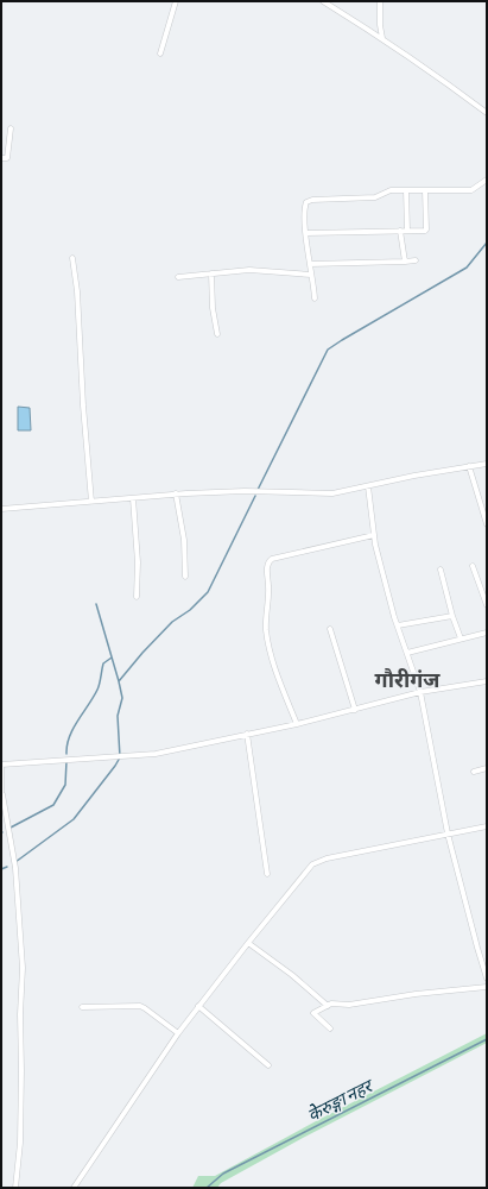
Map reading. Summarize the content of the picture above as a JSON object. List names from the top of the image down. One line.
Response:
{"districts":["गौरीगंज"],"water":["केेरुङ्गा नहर"]}
